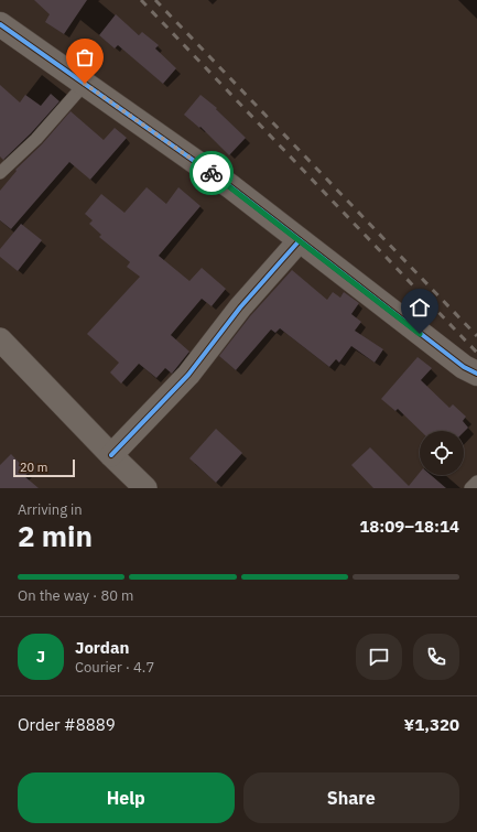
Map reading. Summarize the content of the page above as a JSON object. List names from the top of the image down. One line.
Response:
{"scale_bar":"20 m","page":{"scale":"20 m","heading":["2 min","Arriving in","18:09–18:14"],"panel":["Jordan","Courier · 4.7","Order #8889","¥1,320"],"bar":"On the way · 80 m","round":"J","buttons":["Help","Share"]}}
